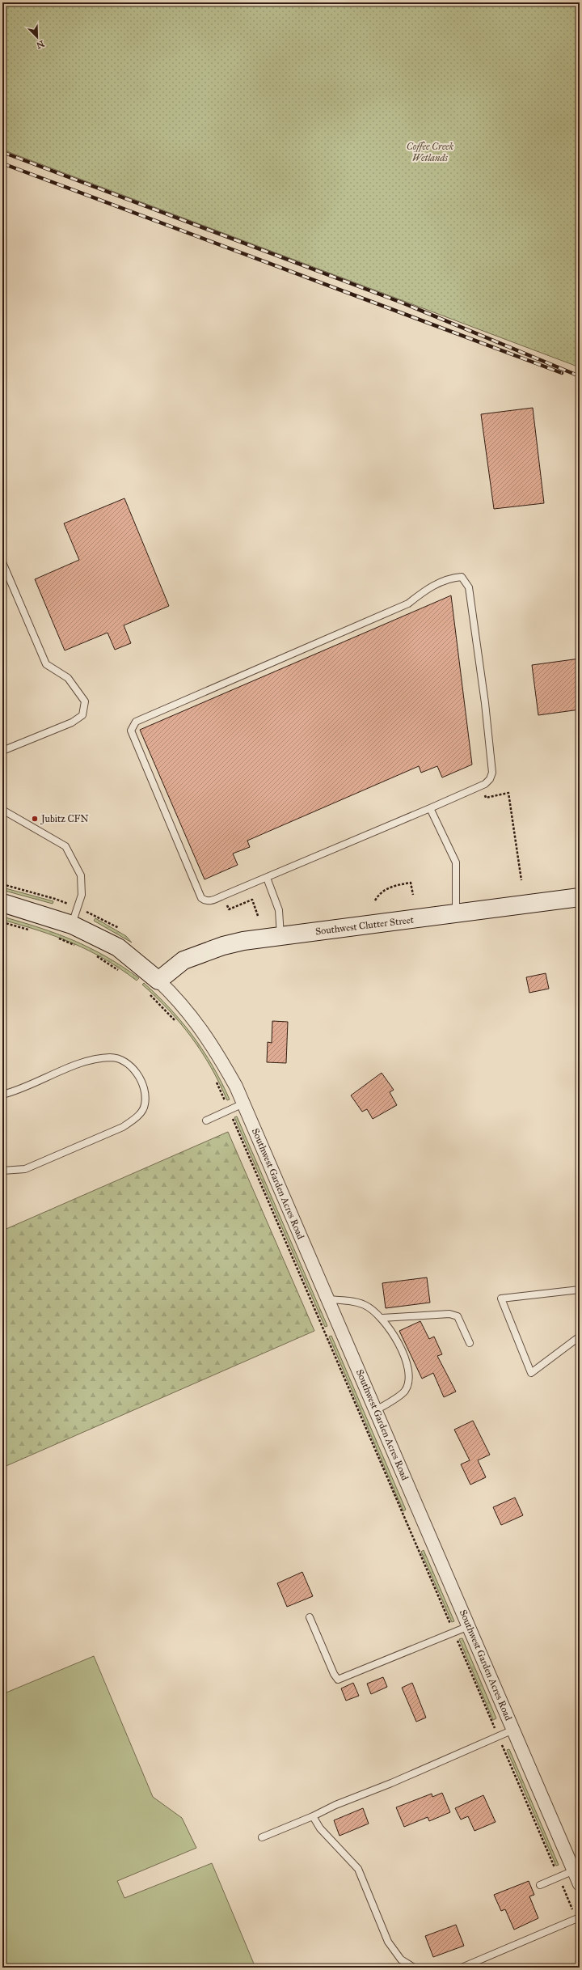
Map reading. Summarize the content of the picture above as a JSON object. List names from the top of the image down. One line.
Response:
{"streets":{"street":["Southwest Clutter Street","Southwest Garden Acres Road"]},"crossings":[["Southwest Clutter Street","Southwest Garden Acres Road"]],"parks":["Coffee Creek Wetlands"],"places":["Jubitz CFN"],"north":"bottom right"}
